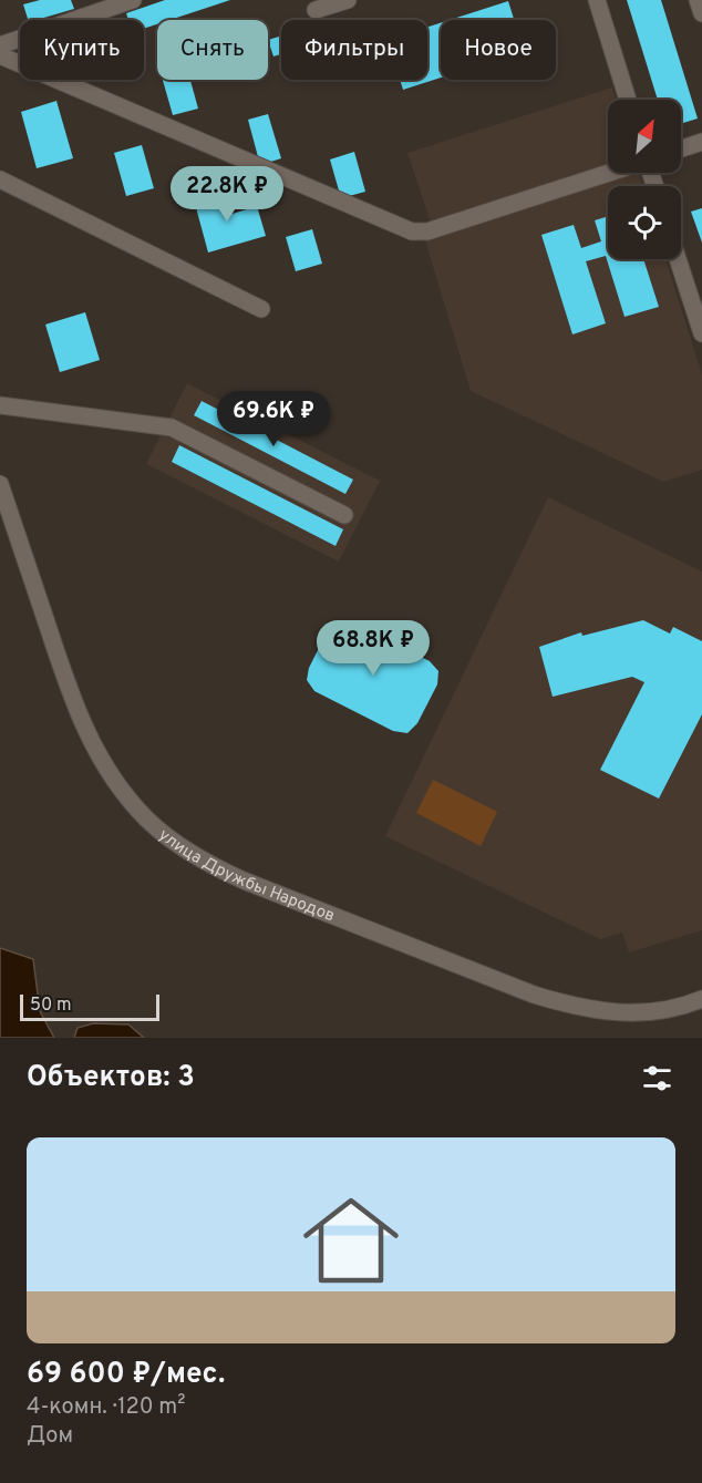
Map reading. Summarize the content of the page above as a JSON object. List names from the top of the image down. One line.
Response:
{"streets":{"street":["улица Дружбы Народов"]},"scale_bar":"50 m","north":"top right","page":{"chip":["Купить","Снять","Фильтры","Новое"],"price":["22.8K ₽","69.6K ₽","68.8K ₽"],"scale":"50 m","heading":"Объектов: 3","list":[{"name":"69 600 ₽/мес.","note":"4-комн. · 120 m² · Дом"}]}}
